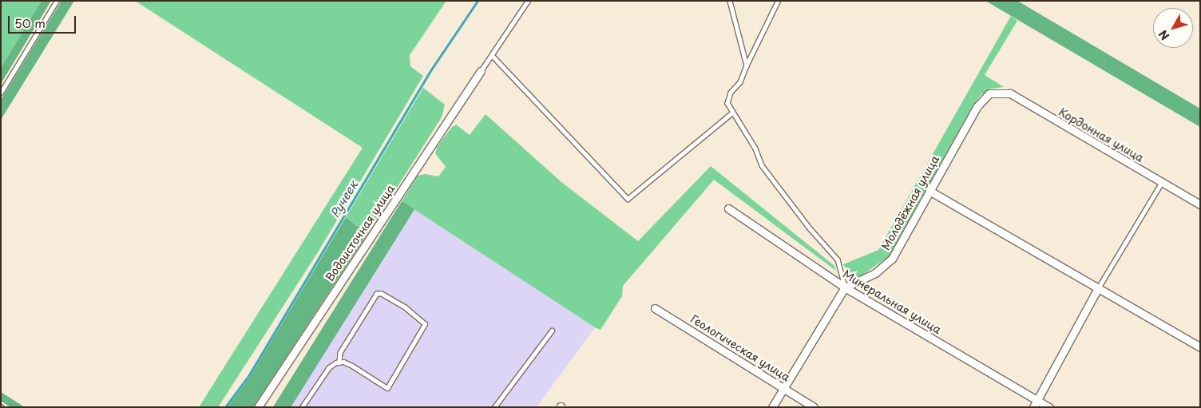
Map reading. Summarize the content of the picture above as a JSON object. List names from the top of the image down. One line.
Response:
{"streets":{"street":["Кордонная улица","Молодёжная улица","Водоисточная улица","Минеральная улица","Геологическая улица"]},"crossings":[["Кордонная улица","Молодёжная улица"],["Молодёжная улица","Минеральная улица"]],"water":["Ручеек"],"scale_bar":"50 m","north":"bottom left"}
